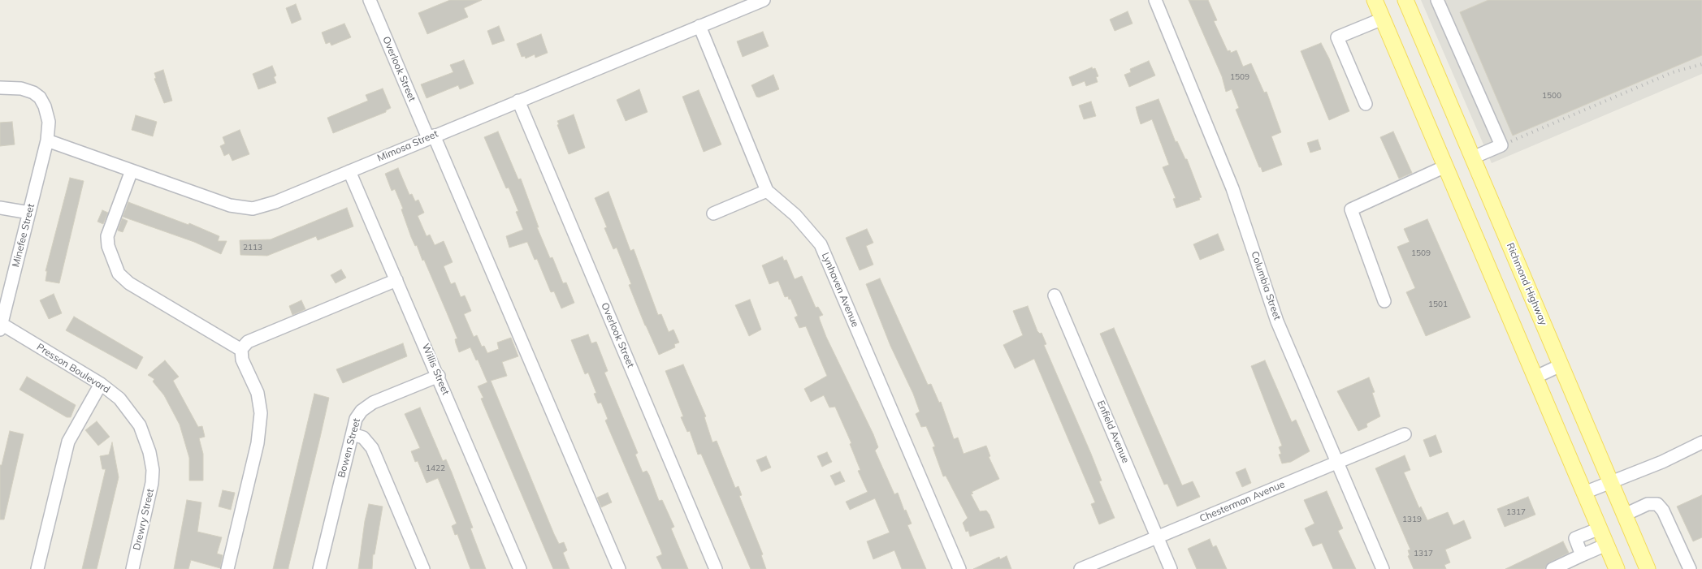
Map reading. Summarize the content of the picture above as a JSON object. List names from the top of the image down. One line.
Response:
{"streets":{"main road":["Richmond Highway"],"street":["Overlook Street","Mimosa Street","Minefee Street","Columbia Street","Lynhaven Avenue","Presson Boulevard","Willis Street","Enfield Avenue","Bowen Street","Chesterman Avenue","Drewry Street"]},"crossings":[["Overlook Street","Mimosa Street"],["Mimosa Street","Minefee Street"],["Mimosa Street","Lynhaven Avenue"],["Mimosa Street","Willis Street"],["Minefee Street","Presson Boulevard"],["Columbia Street","Chesterman Avenue"],["Presson Boulevard","Drewry Street"],["Willis Street","Bowen Street"],["Enfield Avenue","Chesterman Avenue"]],"house_numbers":["1509","1500","2113","1509","1501","1422","1317","1319","1317"]}
